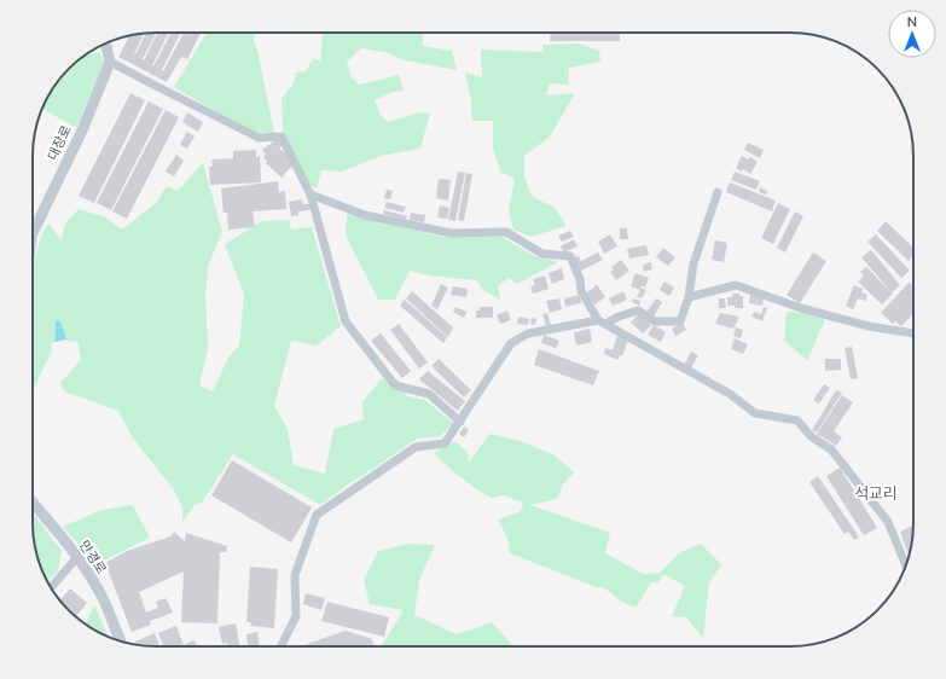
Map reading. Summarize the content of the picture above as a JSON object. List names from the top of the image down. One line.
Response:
{"streets":{"street":["대장로","만경로"]},"districts":["석교리"],"north":"top"}
